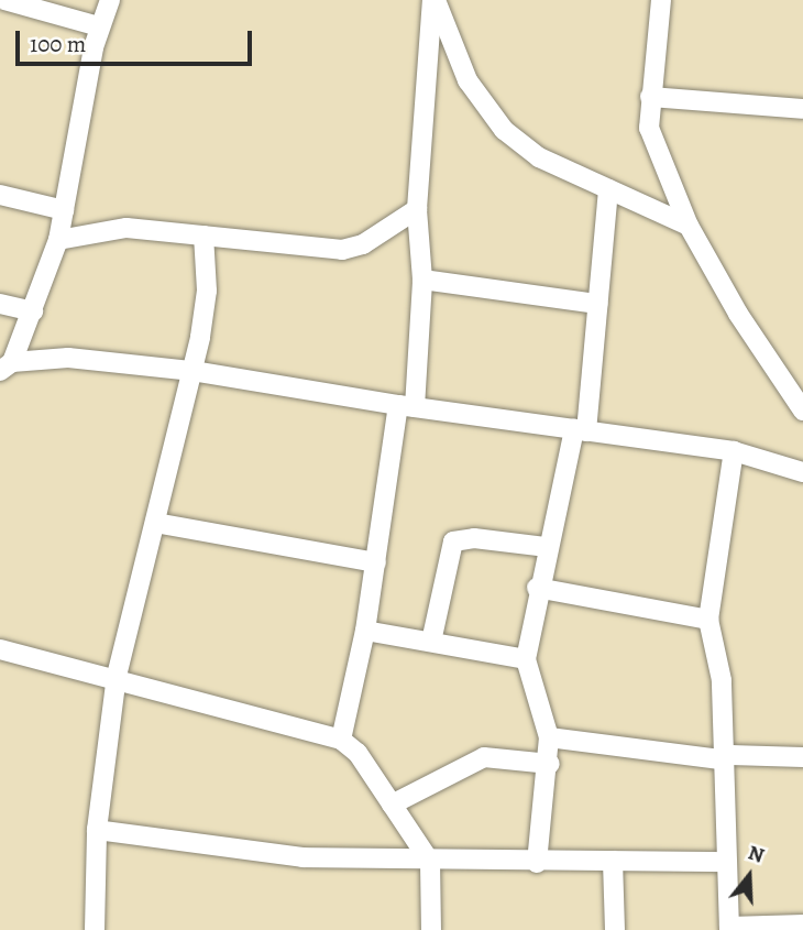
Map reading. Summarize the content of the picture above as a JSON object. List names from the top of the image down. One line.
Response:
{"scale_bar":"100 m","north":"top"}
